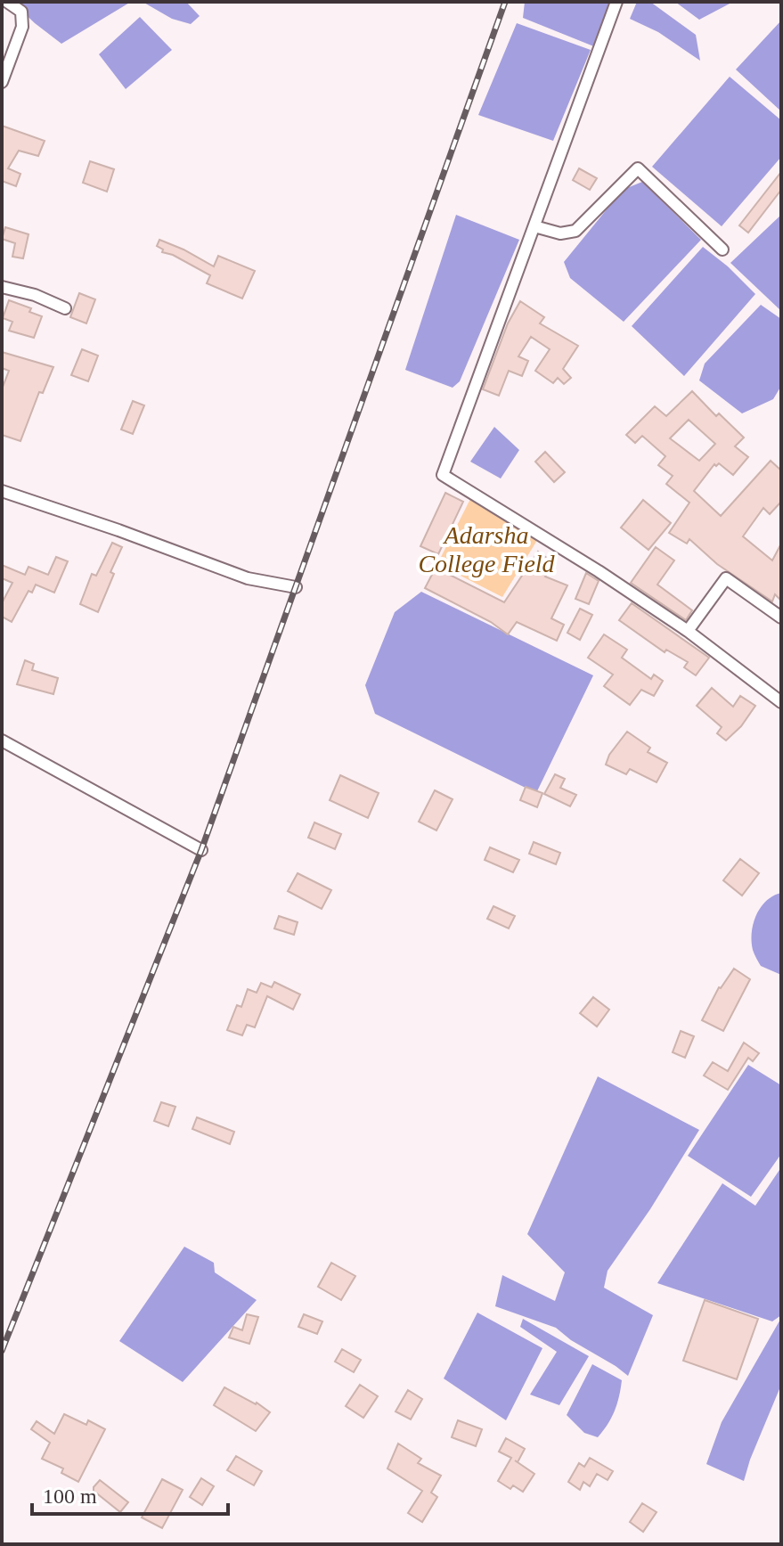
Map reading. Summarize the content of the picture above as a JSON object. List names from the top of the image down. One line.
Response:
{"parks":["Adarsha College Field"],"scale_bar":"100 m"}
